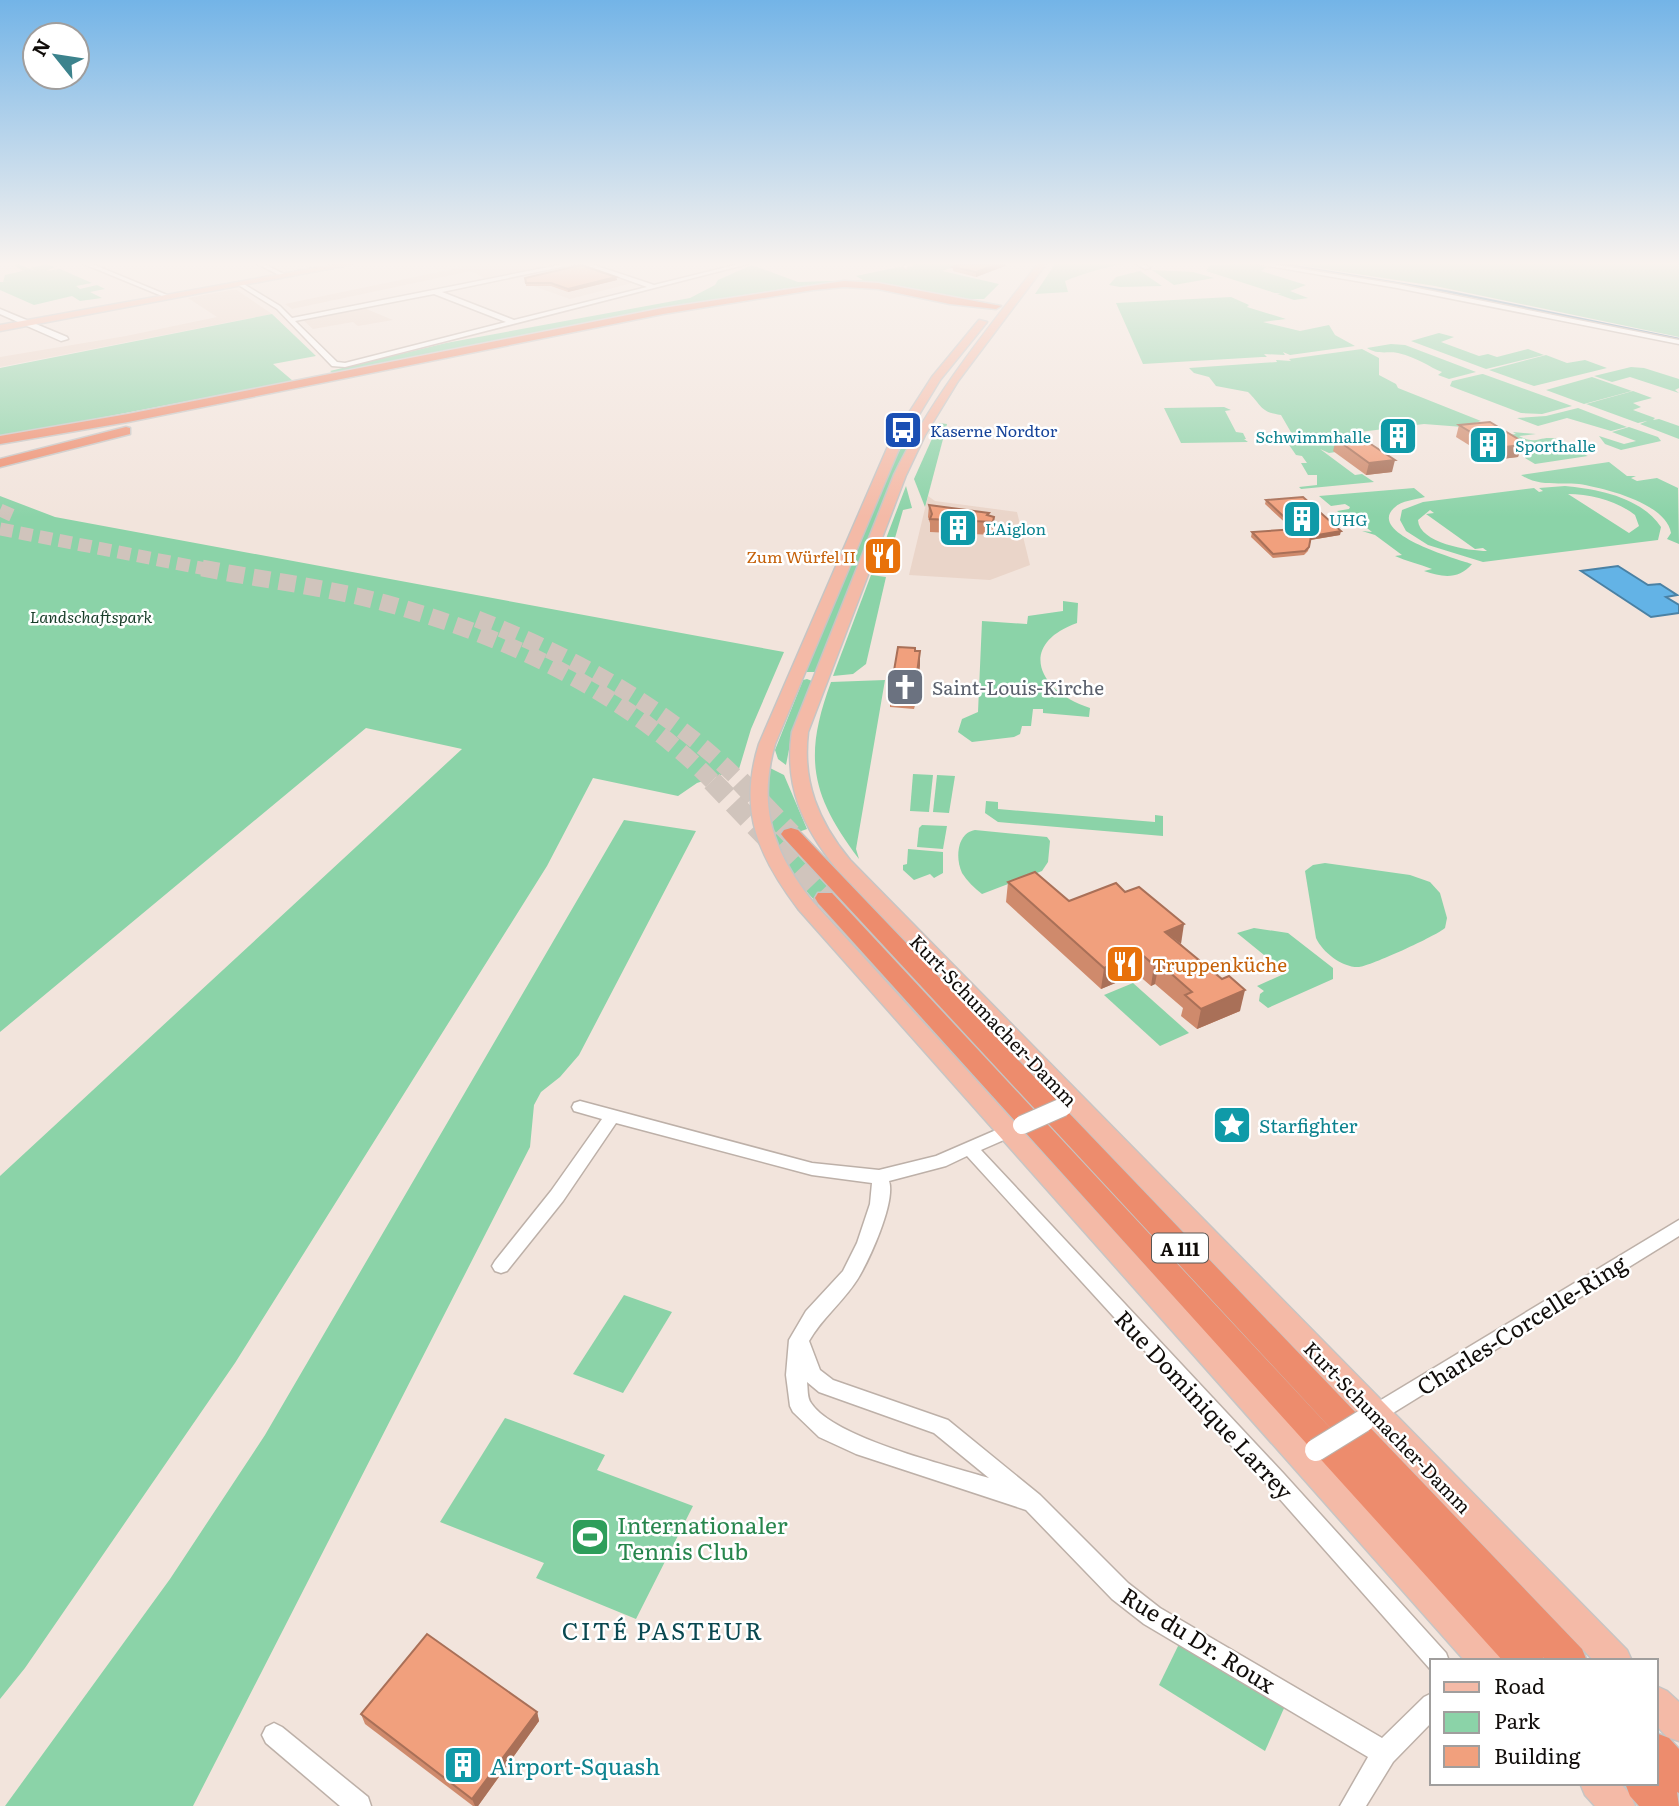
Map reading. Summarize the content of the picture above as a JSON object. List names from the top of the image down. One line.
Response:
{"streets":{"highway":["A 111"],"main road":["Kurt-Schumacher-Damm"],"street":["Charles-Corcelle-Ring","Rue Dominique Larrey","Rue du Dr. Roux"]},"crossings":[["Kurt-Schumacher-Damm","Charles-Corcelle-Ring"]],"districts":["CITÉ PASTEUR"],"parks":["Landschaftspark"],"places":{"bus stop":["Kaserne Nordtor"],"building":["Schwimmhalle","Sporthalle","UHG","L'Aiglon","Airport-Squash"],"restaurant":["Zum Würfel II","Truppenküche"],"church":["Saint-Louis-Kirche"],"place":["Starfighter"],"sports":["Internationaler Tennis Club"]},"legend":["Road","Park","Building"],"north":"top left"}
